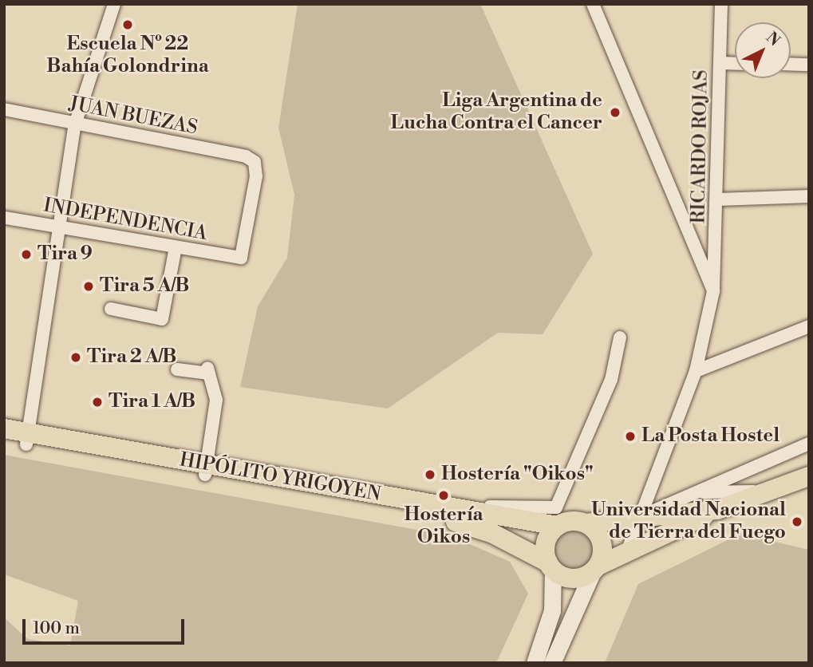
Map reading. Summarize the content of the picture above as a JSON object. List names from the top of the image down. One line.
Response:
{"streets":{"main road":["HIPÓLITO YRIGOYEN"],"street":["JUAN BUEZAS","RICARDO ROJAS","INDEPENDENCIA"]},"crossings":[["JUAN BUEZAS","INDEPENDENCIA"]],"places":["Escuela Nº 22 Bahía Golondrina","Liga Argentina de Lucha Contra el Cancer","Tira 9","Tira 5 A/B","Tira 2 A/B","Tira 1 A/B","La Posta Hostel","Hostería \"Oikos\"","Hostería Oikos","Universidad Nacional de Tierra del Fuego"],"scale_bar":"100 m","north":"top right"}
